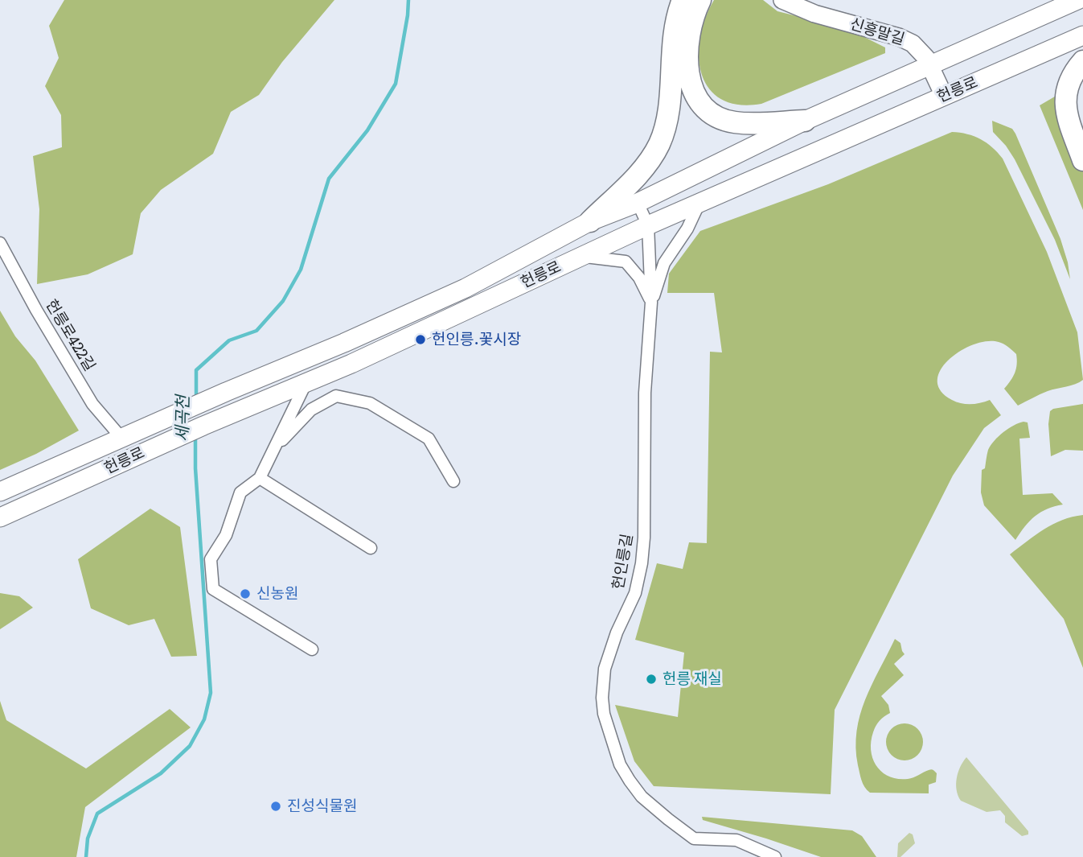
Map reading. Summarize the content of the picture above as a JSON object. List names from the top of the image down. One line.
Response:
{"streets":{"main road":["헌릉로"],"street":["신흥말길","헌릉로422길","헌인릉길"]},"crossings":[["신흥말길","헌릉로"],["헌릉로","헌릉로422길"],["헌릉로","헌인릉길"]],"water":["세곡천"],"places":["헌인릉.꽃시장","신농원","헌릉 재실","진성식물원"]}
